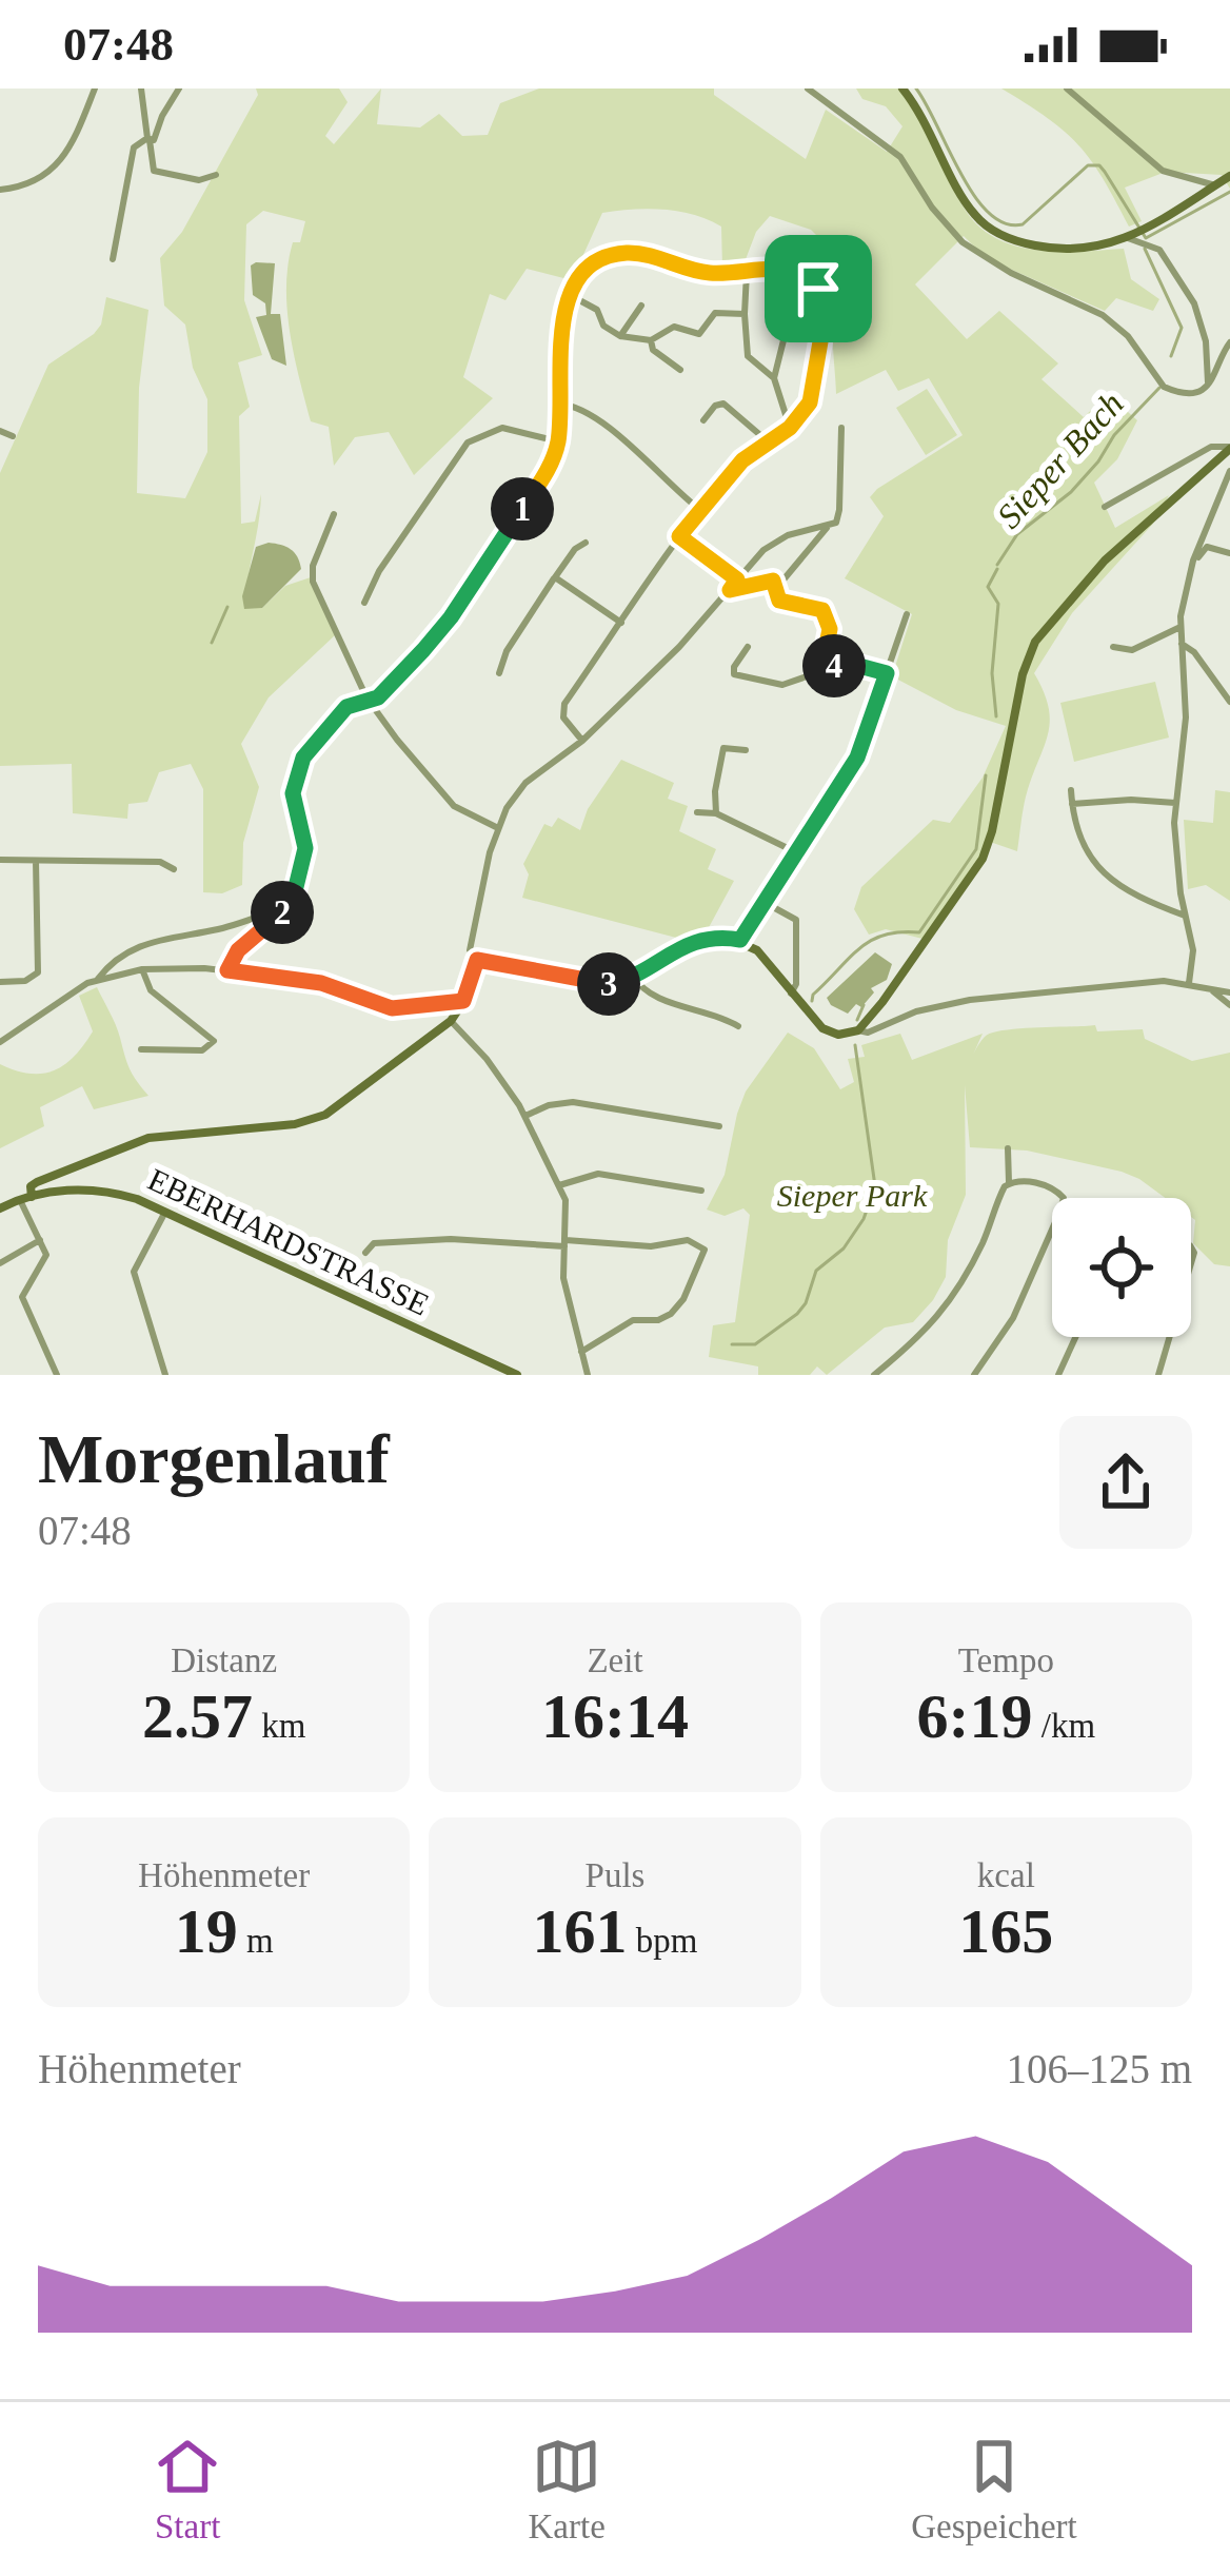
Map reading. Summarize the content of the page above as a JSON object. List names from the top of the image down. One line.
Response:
{"streets":{"main road":["EBERHARDSTRASSE"]},"water":["Sieper Bach"],"parks":["Sieper Park"],"page":{"status":"07:48","pins":["1","4","2","3"],"heading":["Morgenlauf","07:48"],"stats":[["Distanz","2.57 km"],["Zeit","16:14"],["Tempo","6:19 /km"],["Höhenmeter","19 m"],["Puls","161 bpm"],["kcal","165"]],"chart":["Höhenmeter","106–125 m"],"tabs":["Start","Karte","Gespeichert"]}}
